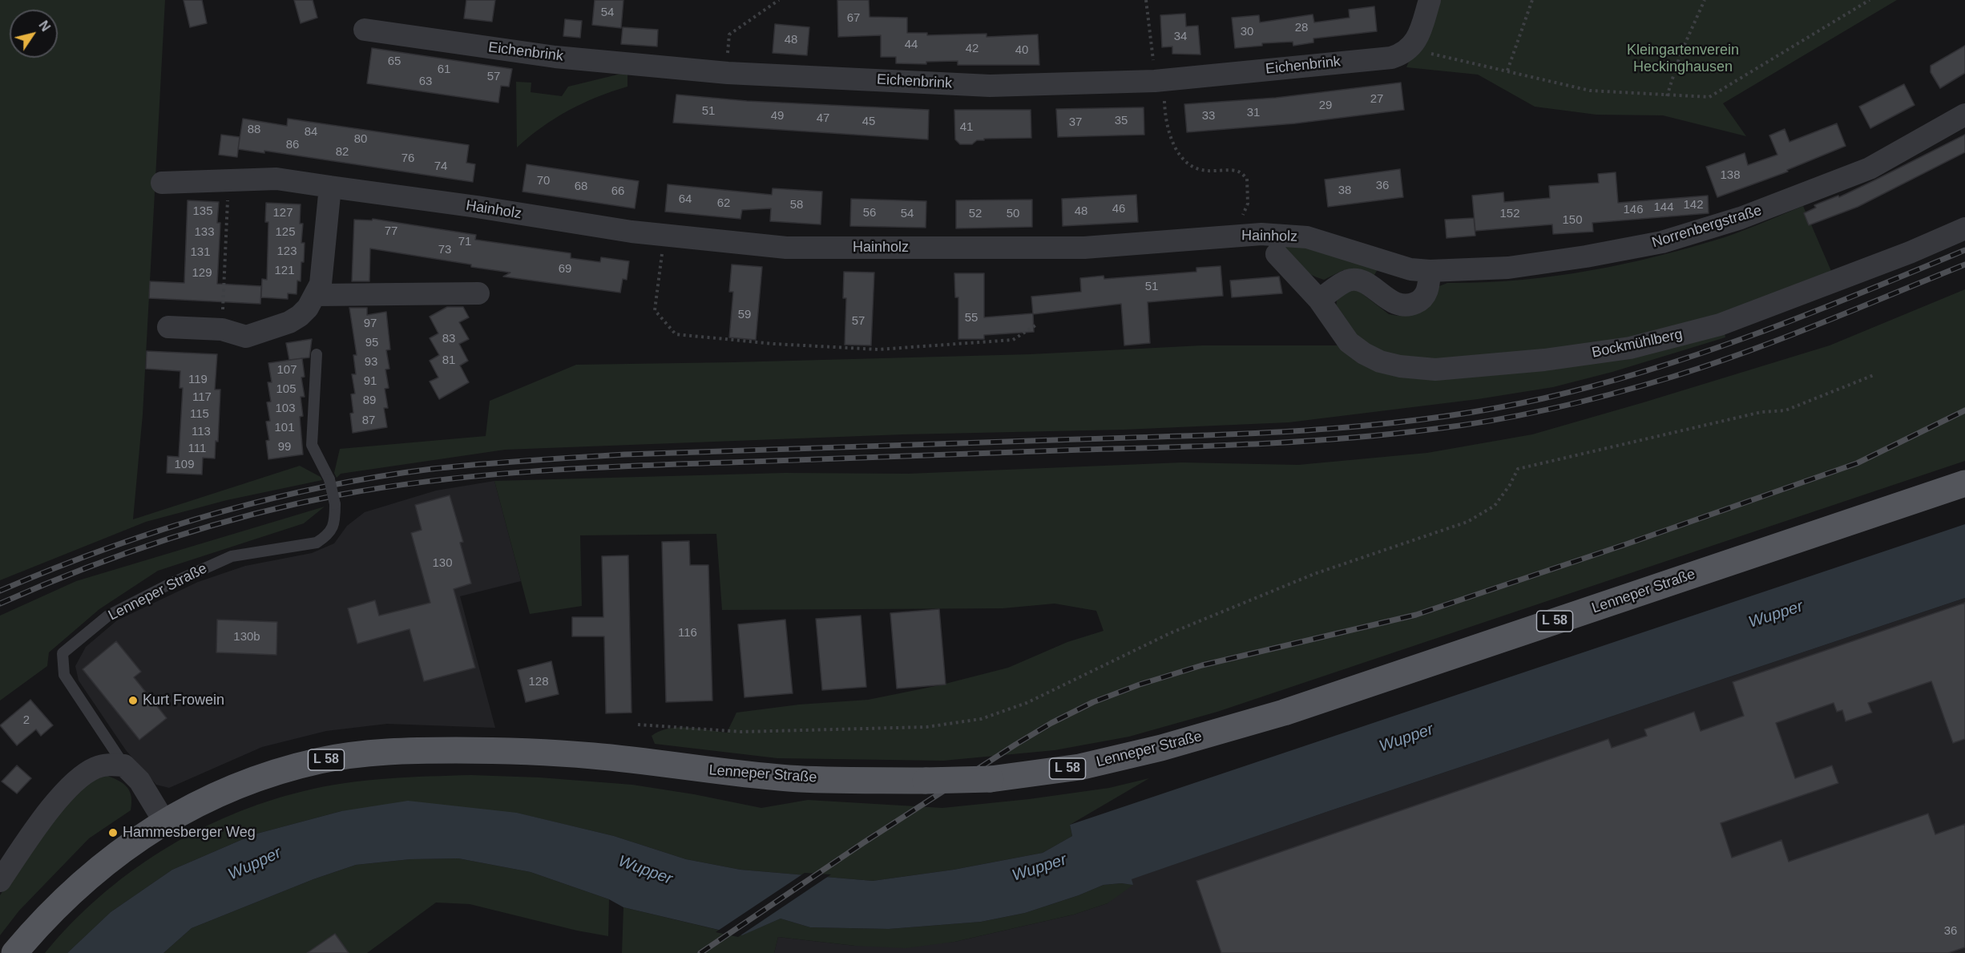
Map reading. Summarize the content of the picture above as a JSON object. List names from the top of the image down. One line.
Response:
{"streets":{"main road":["Lenneper Straße","L 58"],"street":["Eichenbrink","Hainholz","Norrenbergstraße","Bockmühlberg"]},"crossings":[["Hainholz","Norrenbergstraße"],["Lenneper Straße","L 58"]],"water":["Wupper"],"parks":["Kleingartenverein Heckinghausen"],"places":["Kurt Frowein","Hammesberger Weg"],"house_numbers":["54","67","28","30","34","48","44","42","40","65","61","57","63","27","29","51","31","49","33","47","35","45","37","41","88","84","80","86","82","76","74","138","70","36","68","38","66","64","62","58","142","144","46","146","135","48","127","56","54","52","50","152","150","77","133","125","71","73","123","131","69","121","129","51","59","55","57","97","83","95","81","93","107","119","91","105","117","89","103","115","87","101","113","99","111","109","130","116","130b","128","2","36"],"north":"top right"}
